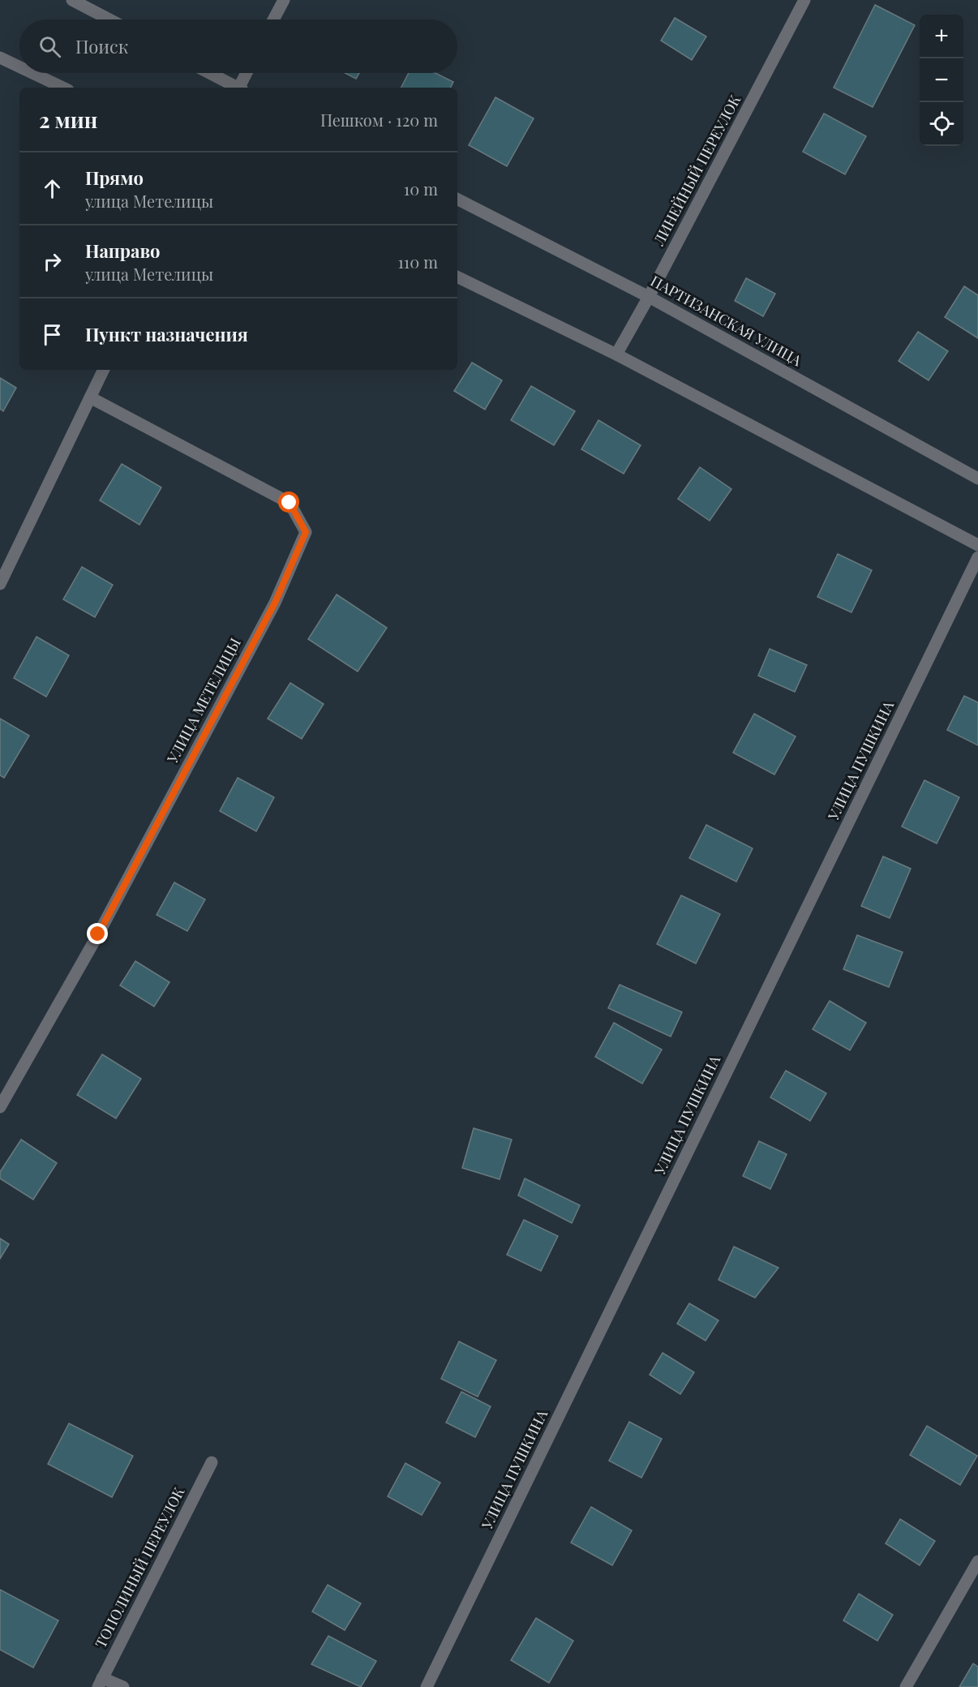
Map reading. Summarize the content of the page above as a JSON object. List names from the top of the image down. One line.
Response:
{"streets":{"street":["ЛИНЕЙНЫЙ ПЕРЕУЛОК","ПАРТИЗАНСКАЯ УЛИЦА","УЛИЦА МЕТЕЛИЦЫ","УЛИЦА ПУШКИНА","ТОПОЛИНЫЙ ПЕРЕУЛОК"]},"crossings":[["ЛИНЕЙНЫЙ ПЕРЕУЛОК","ПАРТИЗАНСКАЯ УЛИЦА"]],"page":{"map_buttons":["+","−"],"search":"Поиск","heading":["2 мин","Пешком · 120 m"],"list":[["Прямо","улица Метелицы","10 m"],["Направо","улица Метелицы","110 m"],"Пункт назначения"]}}
